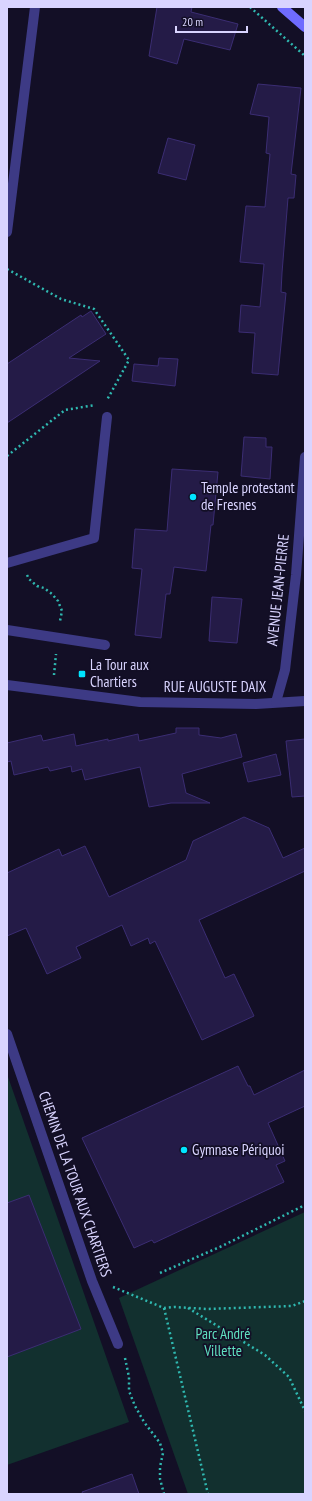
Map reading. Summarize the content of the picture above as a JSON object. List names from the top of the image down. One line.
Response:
{"streets":{"street":["AVENUE JEAN-PIERRE","RUE AUGUSTE DAIX","CHEMIN DE LA TOUR AUX CHARTIERS"]},"crossings":[["AVENUE JEAN-PIERRE","RUE AUGUSTE DAIX"]],"parks":["Parc André Villette"],"places":{"other":["Temple protestant de Fresnes","Gymnase Périquoi"],"transit":["La Tour aux Chartiers"]},"scale_bar":"20 m"}
